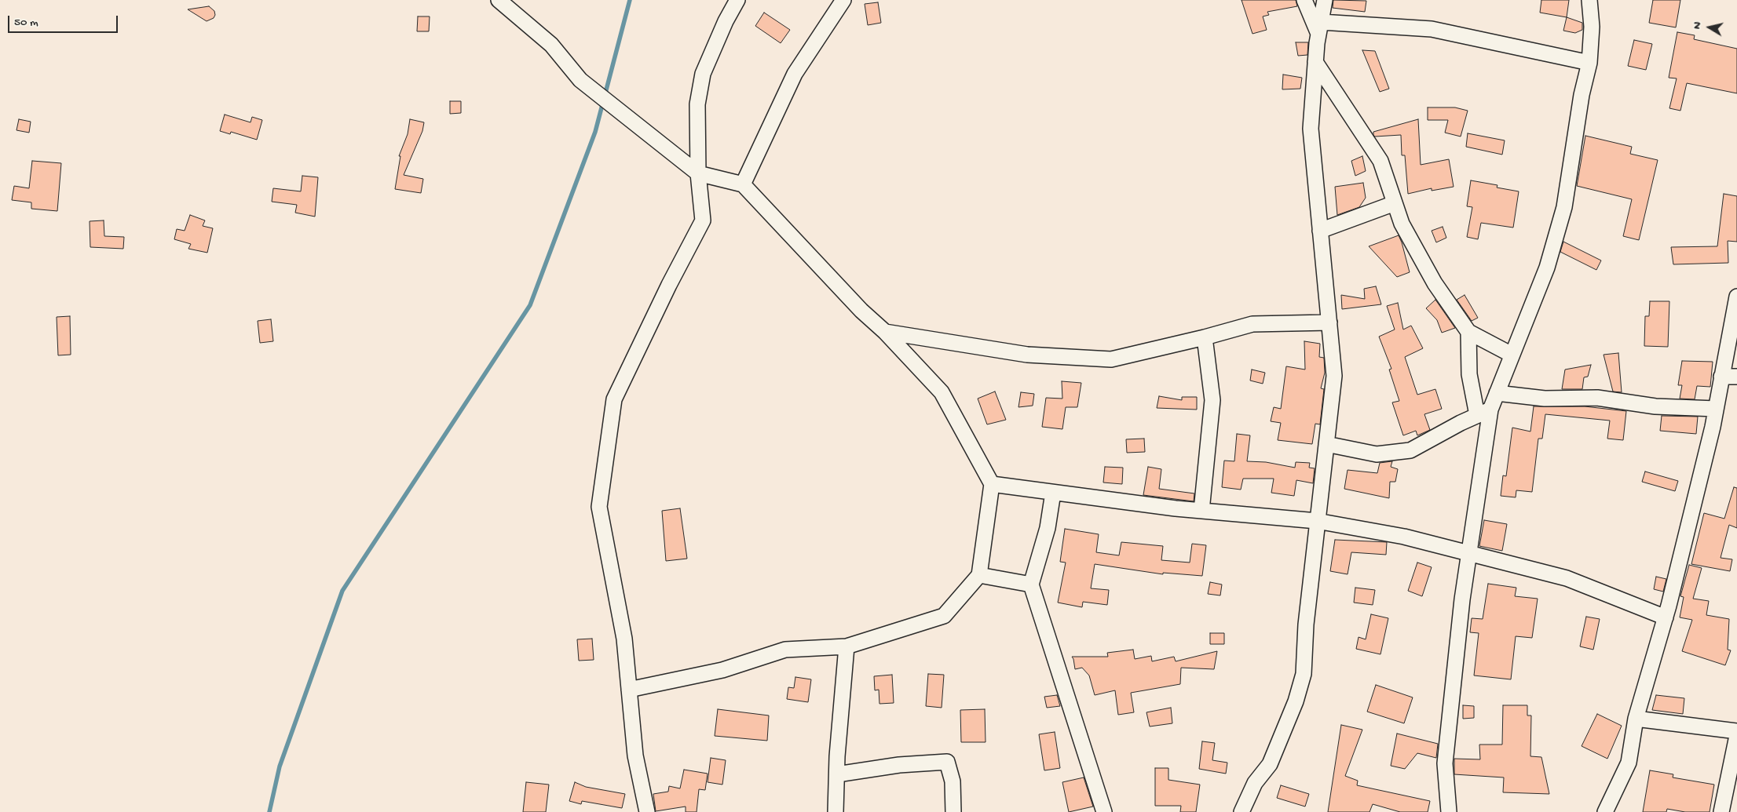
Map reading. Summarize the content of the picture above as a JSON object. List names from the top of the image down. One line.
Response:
{"scale_bar":"50 m","north":"left"}
